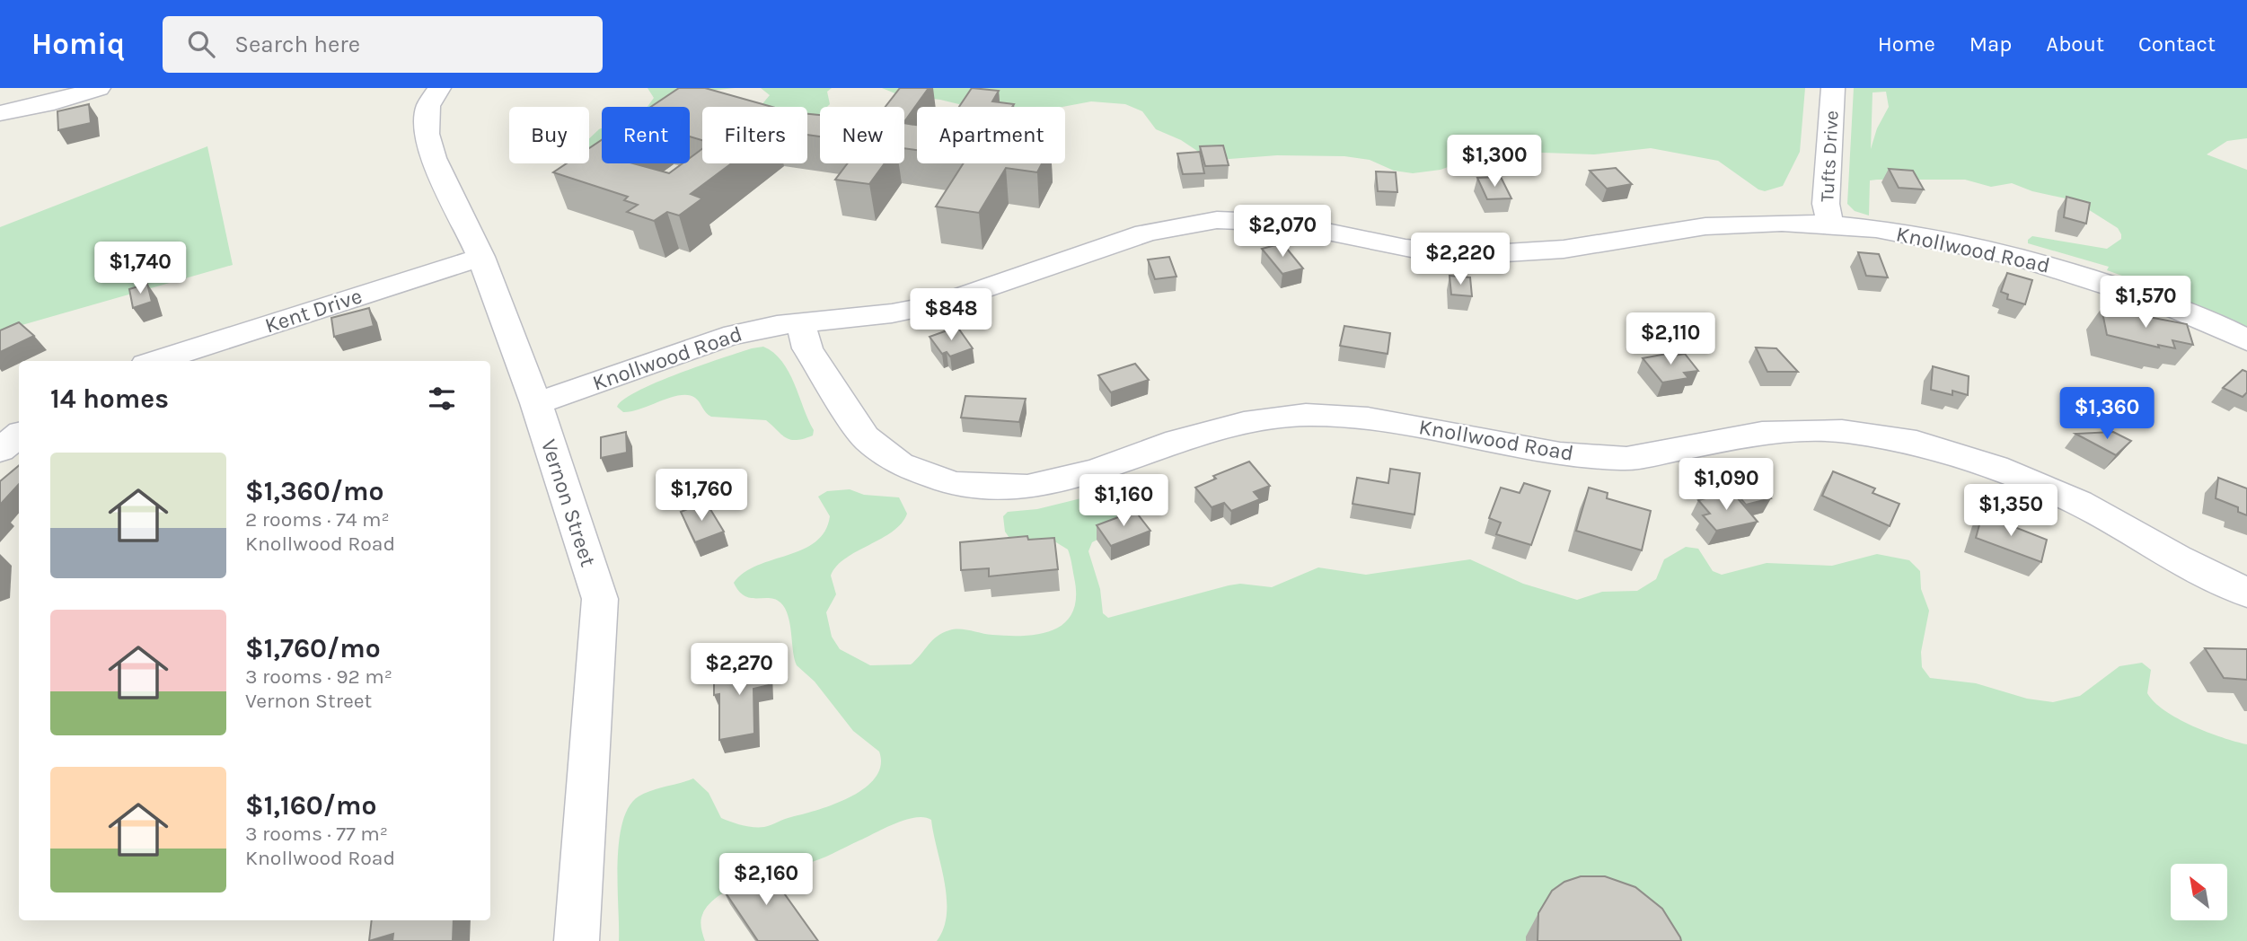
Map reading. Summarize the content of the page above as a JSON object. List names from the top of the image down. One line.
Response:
{"streets":{"street":["Tufts Drive","Knollwood Road","Kent Drive","Vernon Street"]},"crossings":[["Tufts Drive","Knollwood Road"],["Knollwood Road","Vernon Street"],["Kent Drive","Vernon Street"]],"north":"top left","page":{"header":"Homiq","search":"Search here","nav":["Home","Map","About","Contact"],"chip":["Buy","Rent","Filters","New","Apartment"],"price":["$1,300","$2,070","$2,220","$1,740","$1,570","$848","$2,110","$1,360","$1,090","$1,760","$1,160","$1,350","$2,270","$2,160"],"heading":"14 homes","list":[{"name":"$1,360/mo","note":"2 rooms · 74 m² · Knollwood Road"},{"name":"$1,760/mo","note":"3 rooms · 92 m² · Vernon Street"},{"name":"$1,160/mo","note":"3 rooms · 77 m² · Knollwood Road"}]}}
